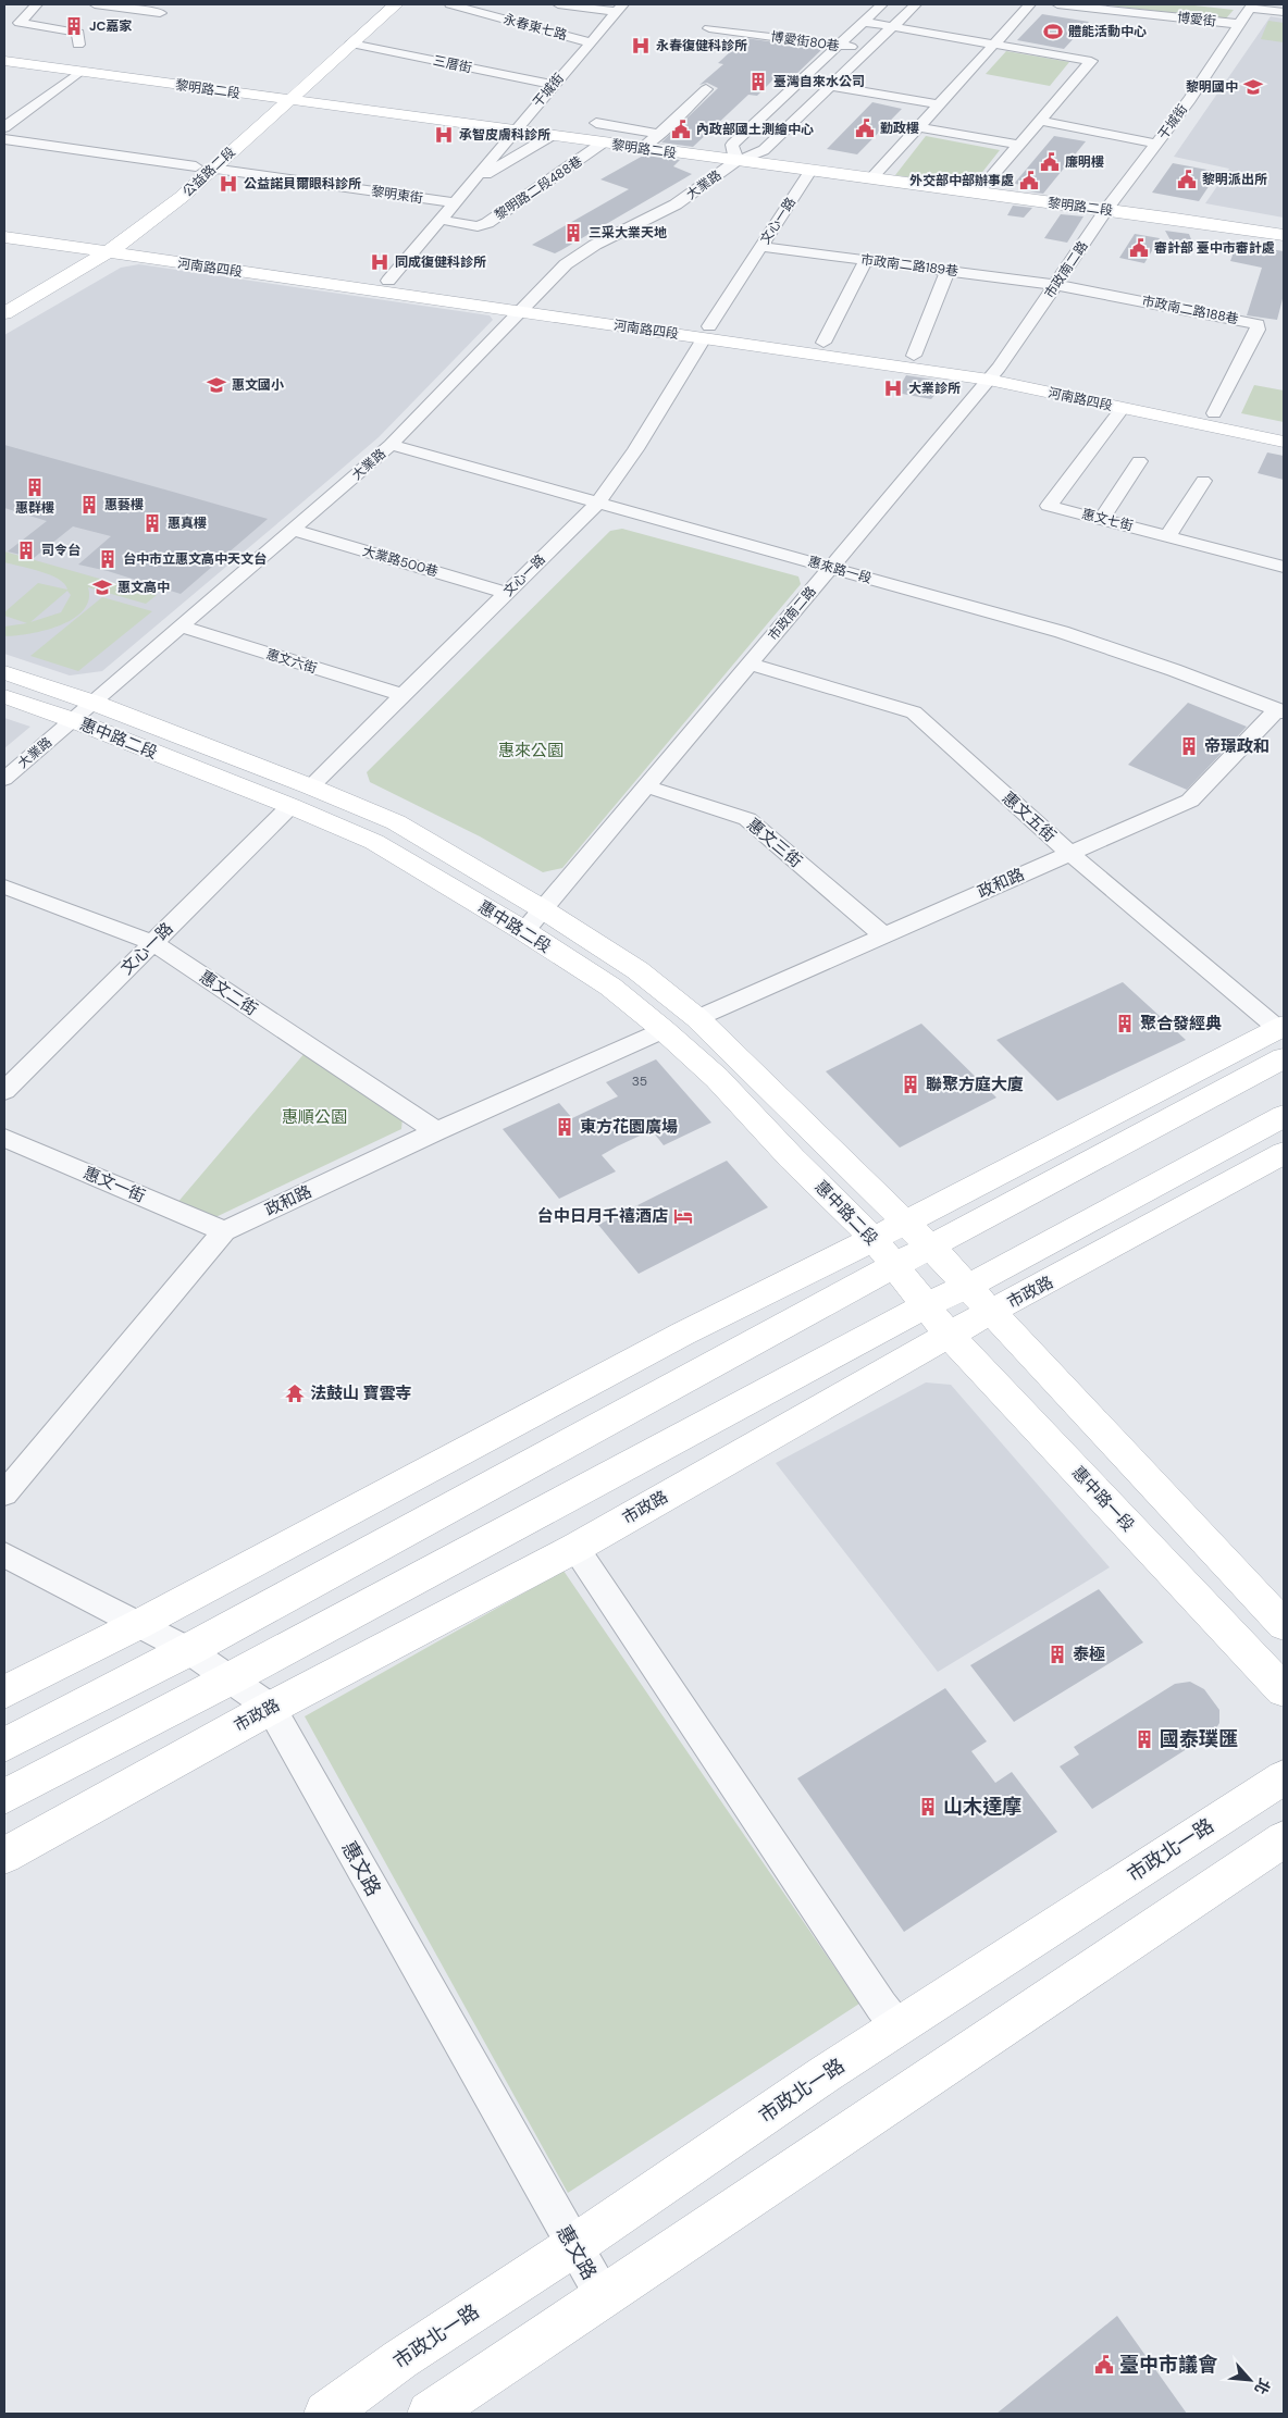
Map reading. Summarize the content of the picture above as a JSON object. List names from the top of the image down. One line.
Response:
{"streets":{"street":["博愛街","永春東七路","博愛街80巷","三厝街","黎明路二段","干城街","公益路二段","大業路","黎明路二段488巷","黎明東街","文心一路","市政南二路189巷","河南路四段","市政南二路","市政南二路188巷","惠文七街","大業路500巷","惠來路一段","惠文六街","惠中路二段","惠文五街","惠文三街","政和路","惠文二街","惠文一街","市政路","惠中路一段","市政北一路","惠文路"]},"crossings":[["博愛街","干城街"],["永春東七路","干城街"],["博愛街80巷","大業路"],["三厝街","干城街"],["三厝街","公益路二段"],["黎明路二段","干城街"],["黎明路二段","公益路二段"],["黎明路二段","大業路"],["黎明路二段","黎明路二段488巷"],["黎明路二段","文心一路"],["黎明路二段","市政南二路"],["干城街","黎明路二段488巷"],["干城街","黎明東街"],["干城街","河南路四段"],["干城街","市政南二路"],["公益路二段","黎明東街"],["公益路二段","河南路四段"],["大業路","河南路四段"],["大業路","大業路500巷"],["大業路","惠來路一段"],["大業路","惠文六街"],["大業路","惠中路二段"],["文心一路","市政南二路189巷"],["文心一路","河南路四段"],["文心一路","大業路500巷"],["文心一路","惠來路一段"],["文心一路","惠文六街"],["文心一路","惠中路二段"],["文心一路","惠文二街"],["市政南二路189巷","市政南二路"],["市政南二路189巷","市政南二路188巷"],["河南路四段","市政南二路"],["河南路四段","市政南二路188巷"],["河南路四段","惠文七街"],["市政南二路","市政南二路188巷"],["市政南二路","惠來路一段"],["市政南二路","惠中路二段"],["市政南二路","惠文五街"],["市政南二路","惠文三街"],["惠來路一段","政和路"],["惠中路二段","政和路"],["惠中路二段","市政路"],["惠中路二段","惠中路一段"],["惠文五街","政和路"],["惠文三街","政和路"],["政和路","惠文二街"],["政和路","惠文一街"],["市政路","惠中路一段"],["市政路","惠文路"],["市政北一路","惠文路"]],"parks":["惠來公園","惠順公園"],"places":{"building":["JC嘉家","臺灣自來水公司","三采大業天地","惠群樓","惠藝樓","惠真樓","司令台","台中市立惠文高中天文台","帝璟政和","聚合發經典","聯聚方庭大廈","東方花園廣場","泰極","國泰璞匯","山木達摩"],"sports":["體能活動中心"],"hospital":["永春復健科診所","承智皮膚科診所","公益諾貝爾眼科診所","同成復健科診所","大業診所"],"school or university":["黎明國中","惠文國小","惠文高中"],"public building":["勤政樓","內政部國土測繪中心","廉明樓","黎明派出所","外交部中部辦事處","審計部 臺中市審計處","臺中市議會"],"hotel":["台中日月千禧酒店"],"temple":["法鼓山 寶雲寺"]},"house_numbers":["35"],"north":"bottom right"}
